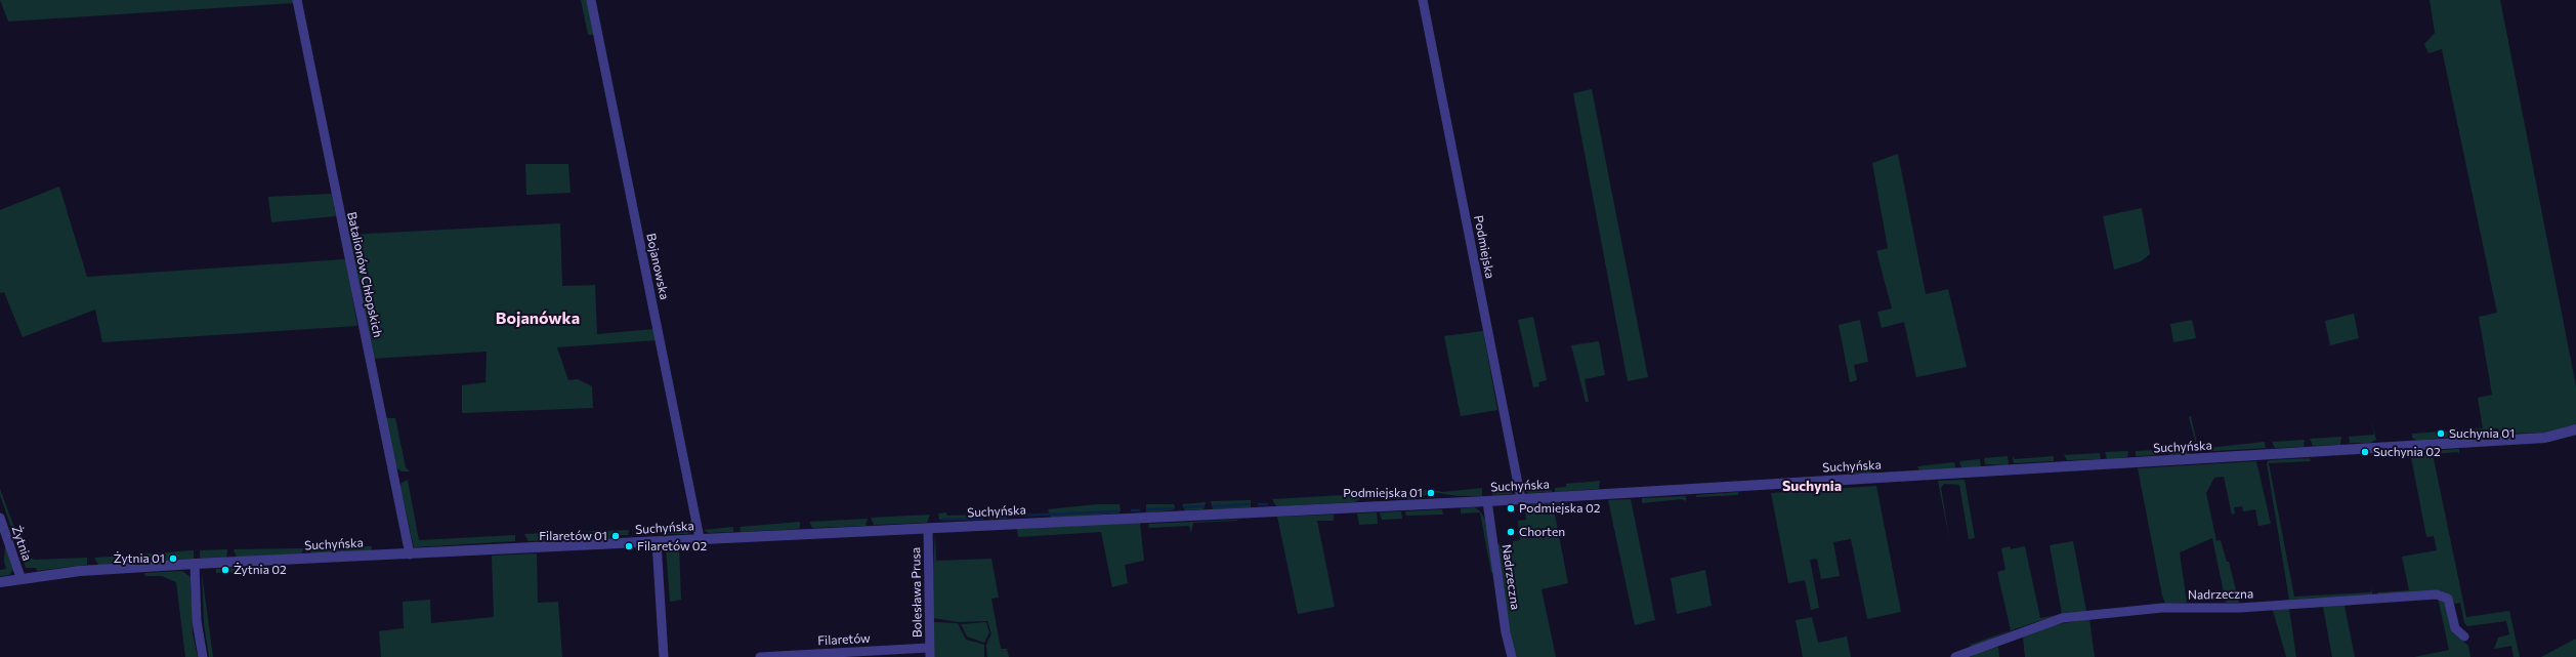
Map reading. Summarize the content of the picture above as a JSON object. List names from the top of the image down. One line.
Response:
{"streets":{"street":["Podmiejska","Bojanowska","Batalionów Chłopskich","Suchyńska","Żytnia","Nadrzeczna","Bolesława Prusa","Filaretów"]},"crossings":[["Podmiejska","Suchyńska"],["Bojanowska","Suchyńska"],["Batalionów Chłopskich","Suchyńska"],["Suchyńska","Żytnia"],["Suchyńska","Nadrzeczna"],["Suchyńska","Bolesława Prusa"],["Bolesława Prusa","Filaretów"]],"districts":["Bojanówka","Suchynia"],"places":["Suchynia 01","Suchynia 02","Podmiejska 01","Podmiejska 02","Chorten","Filaretów 01","Filaretów 02","Żytnia 01","Żytnia 02"]}
